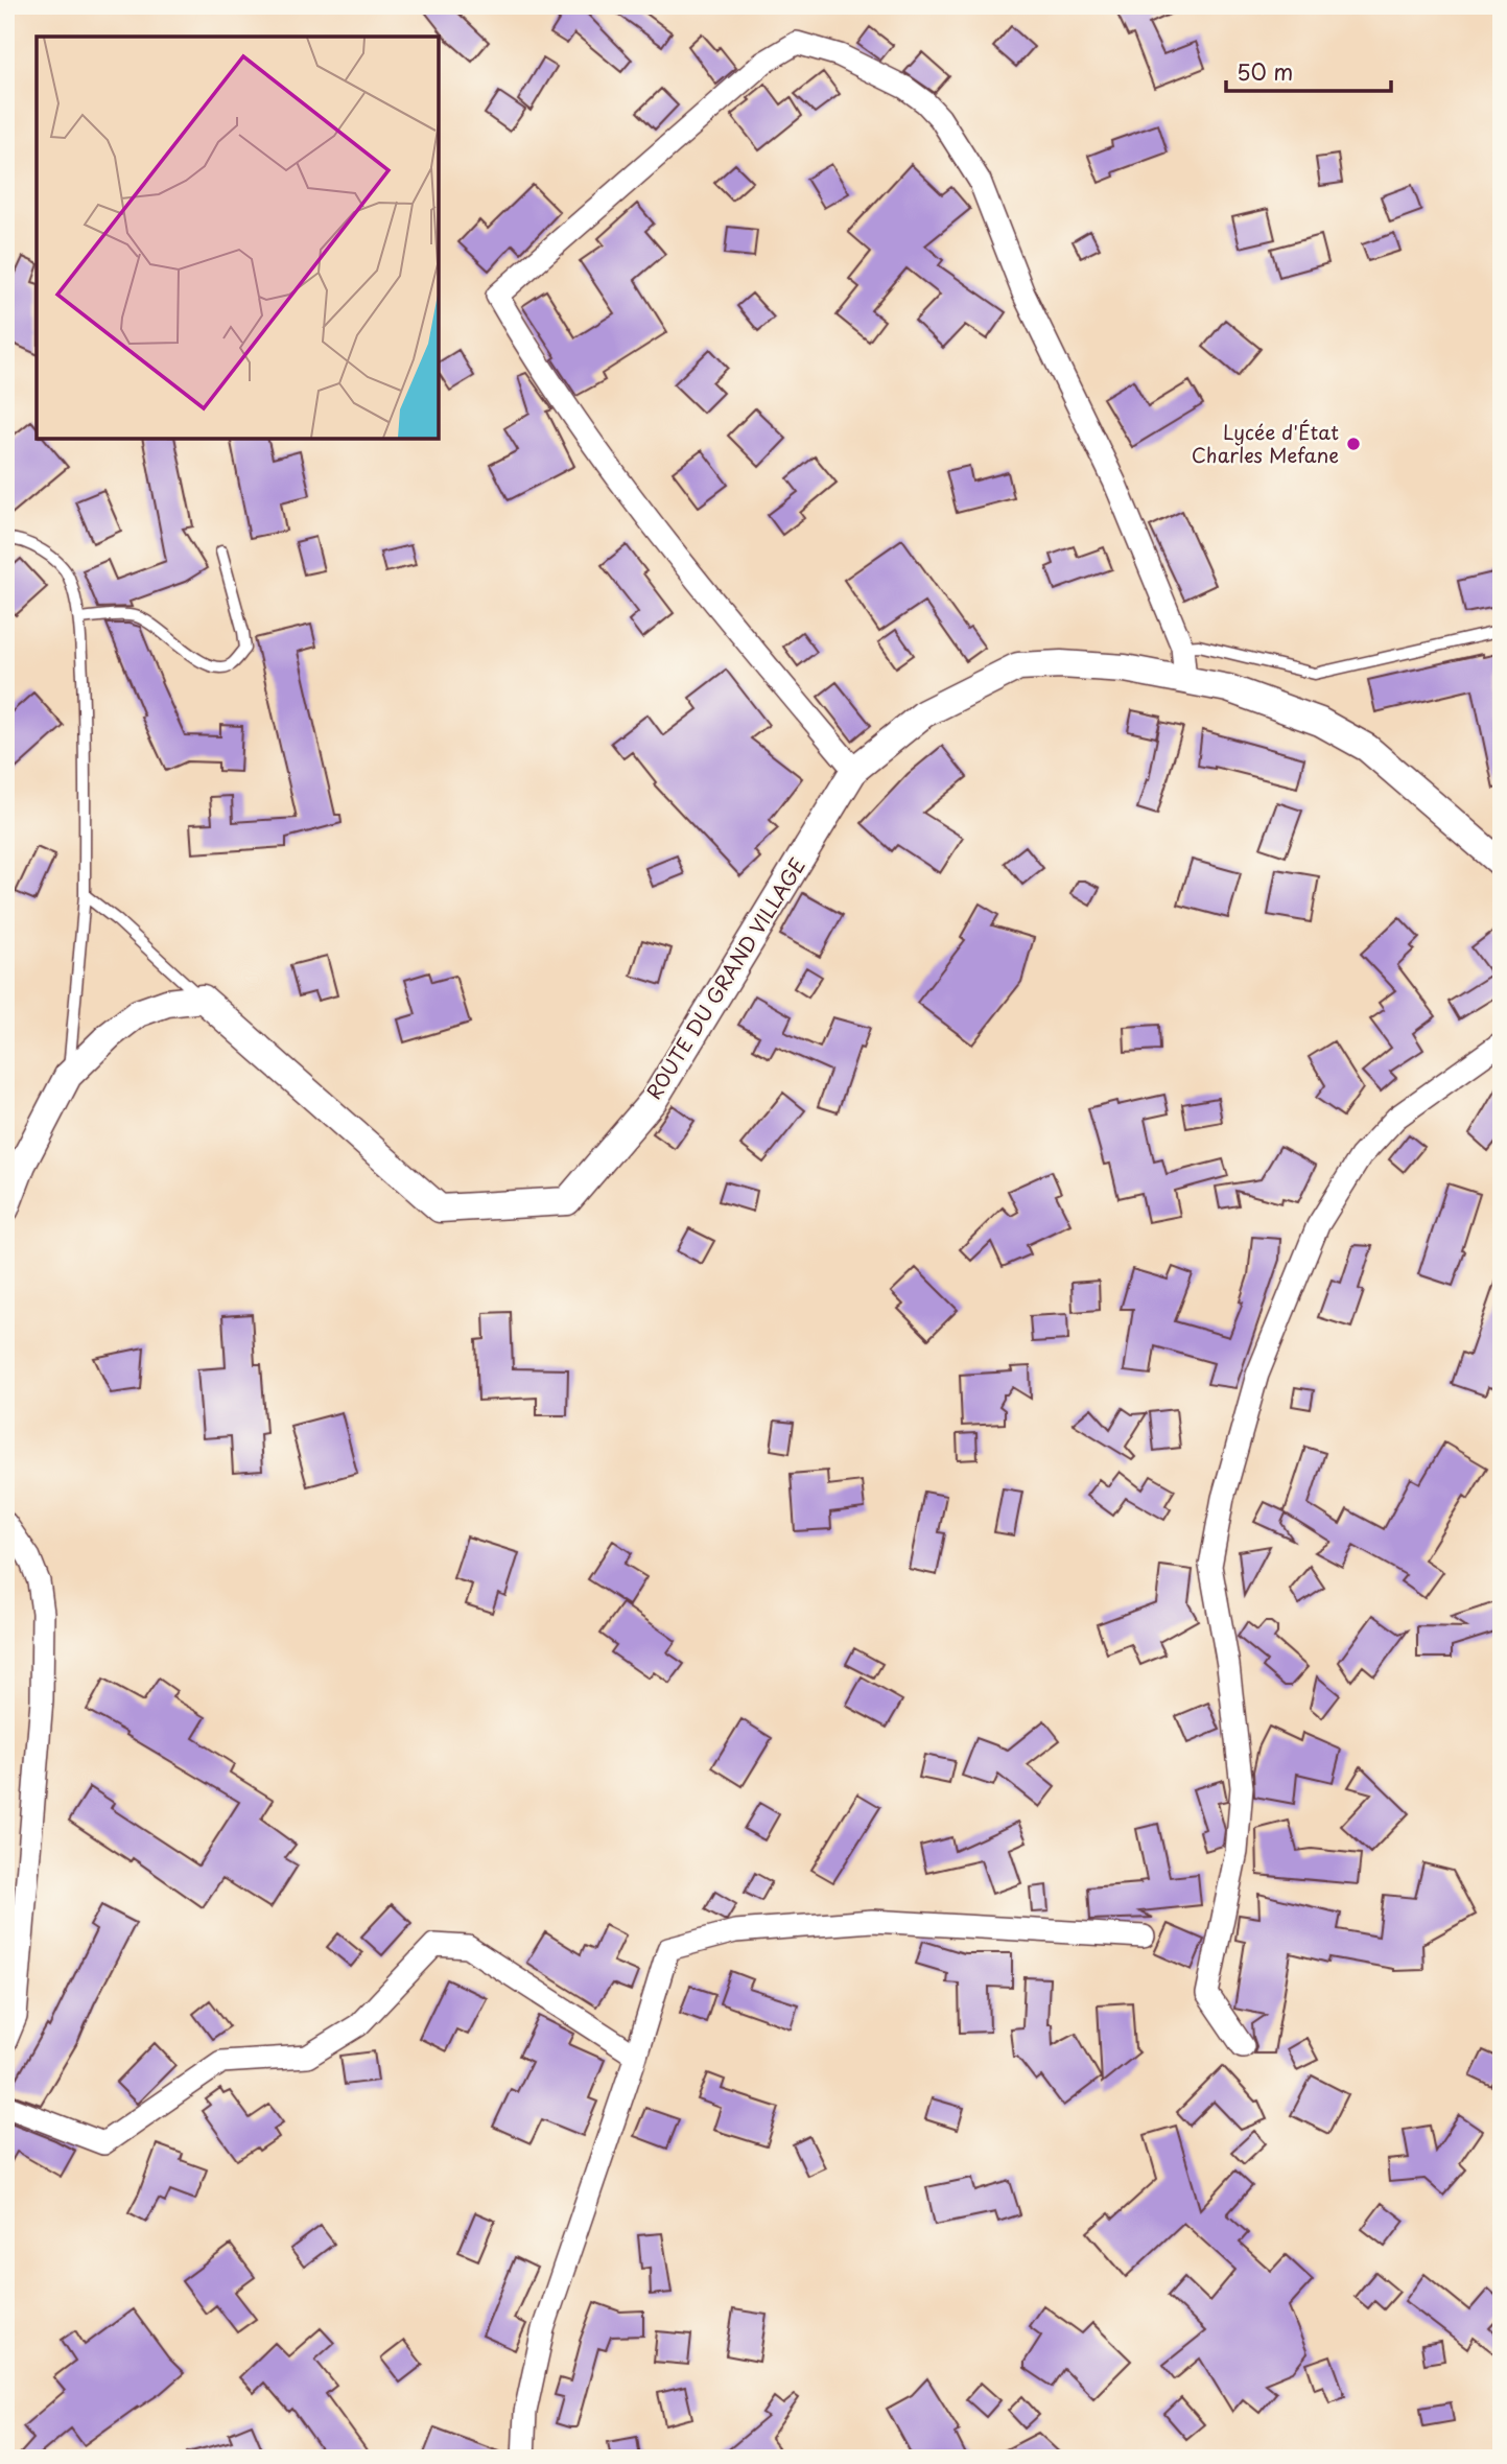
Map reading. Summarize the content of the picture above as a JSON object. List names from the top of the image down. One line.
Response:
{"streets":{"street":["ROUTE DU GRAND VILLAGE"]},"places":["Lycée d'État Charles Mefane"],"scale_bar":"50 m"}
